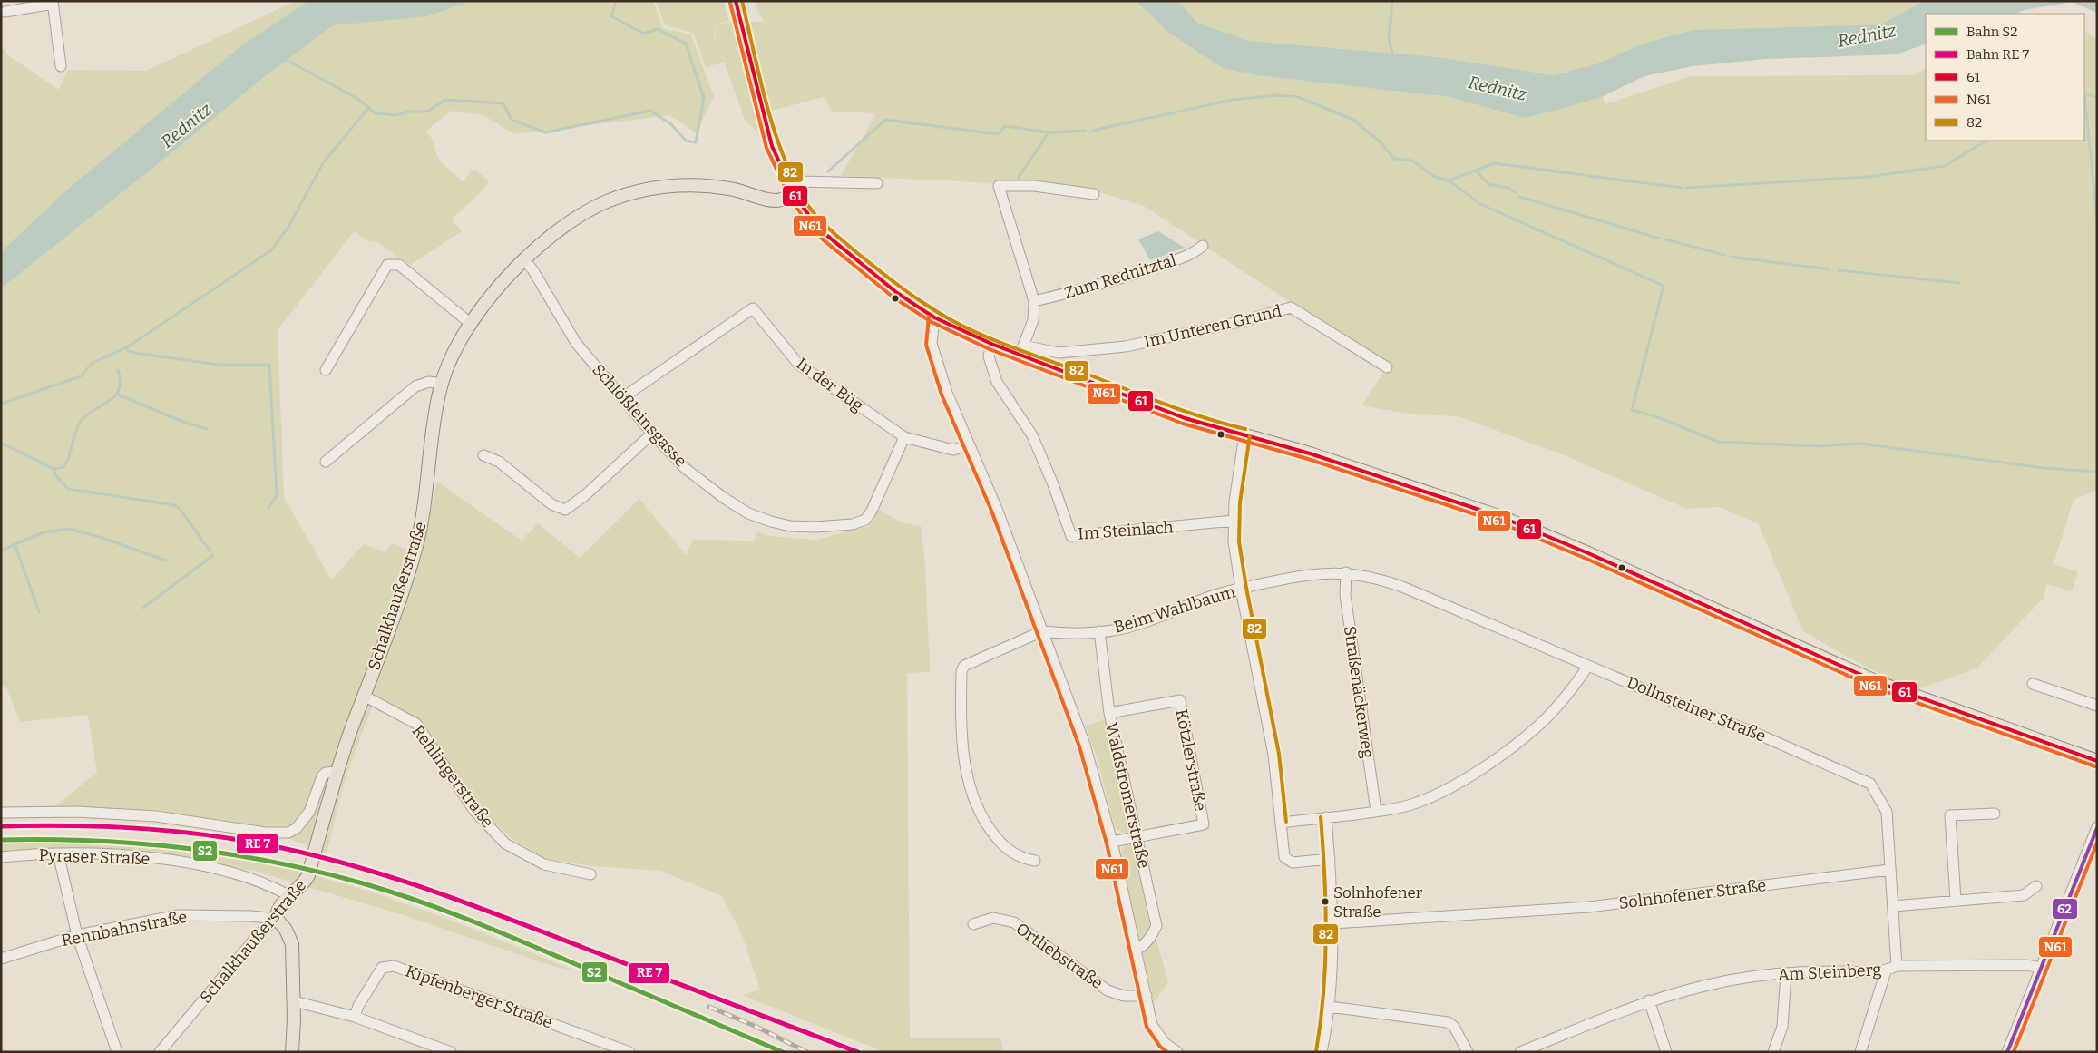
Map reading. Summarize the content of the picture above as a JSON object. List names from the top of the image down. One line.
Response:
{"streets":{"main road":["Schalkhaußerstraße"],"street":["Zum Rednitztal","Im Unteren Grund","In der Büg","Schlößleinsgasse","Im Steinlach","Beim Wahlbaum","Straßenäckerweg","Dollnsteiner Straße","Kötzlerstraße","Rehlingerstraße","Waldstromerstraße","Pyraser Straße","Solnhofener Straße","Rennbahnstraße","Ortliebstraße","Am Steinberg","Kipfenberger Straße"]},"crossings":[["In der Büg","Schlößleinsgasse"],["In der Büg","Waldstromerstraße"],["Schlößleinsgasse","Schalkhaußerstraße"],["Schalkhaußerstraße","Rehlingerstraße"],["Schalkhaußerstraße","Pyraser Straße"],["Schalkhaußerstraße","Rennbahnstraße"],["Beim Wahlbaum","Straßenäckerweg"],["Beim Wahlbaum","Dollnsteiner Straße"],["Beim Wahlbaum","Waldstromerstraße"],["Straßenäckerweg","Dollnsteiner Straße"],["Dollnsteiner Straße","Solnhofener Straße"],["Dollnsteiner Straße","Am Steinberg"],["Kötzlerstraße","Waldstromerstraße"],["Waldstromerstraße","Ortliebstraße"]],"water":["Rednitz"],"places":["Solnhofener Straße"],"lines":["transit line 61","transit line 82","transit line N61","transit line 62","rail line S2"],"legend":["Bahn S2","Bahn RE 7","61","N61","82"]}
